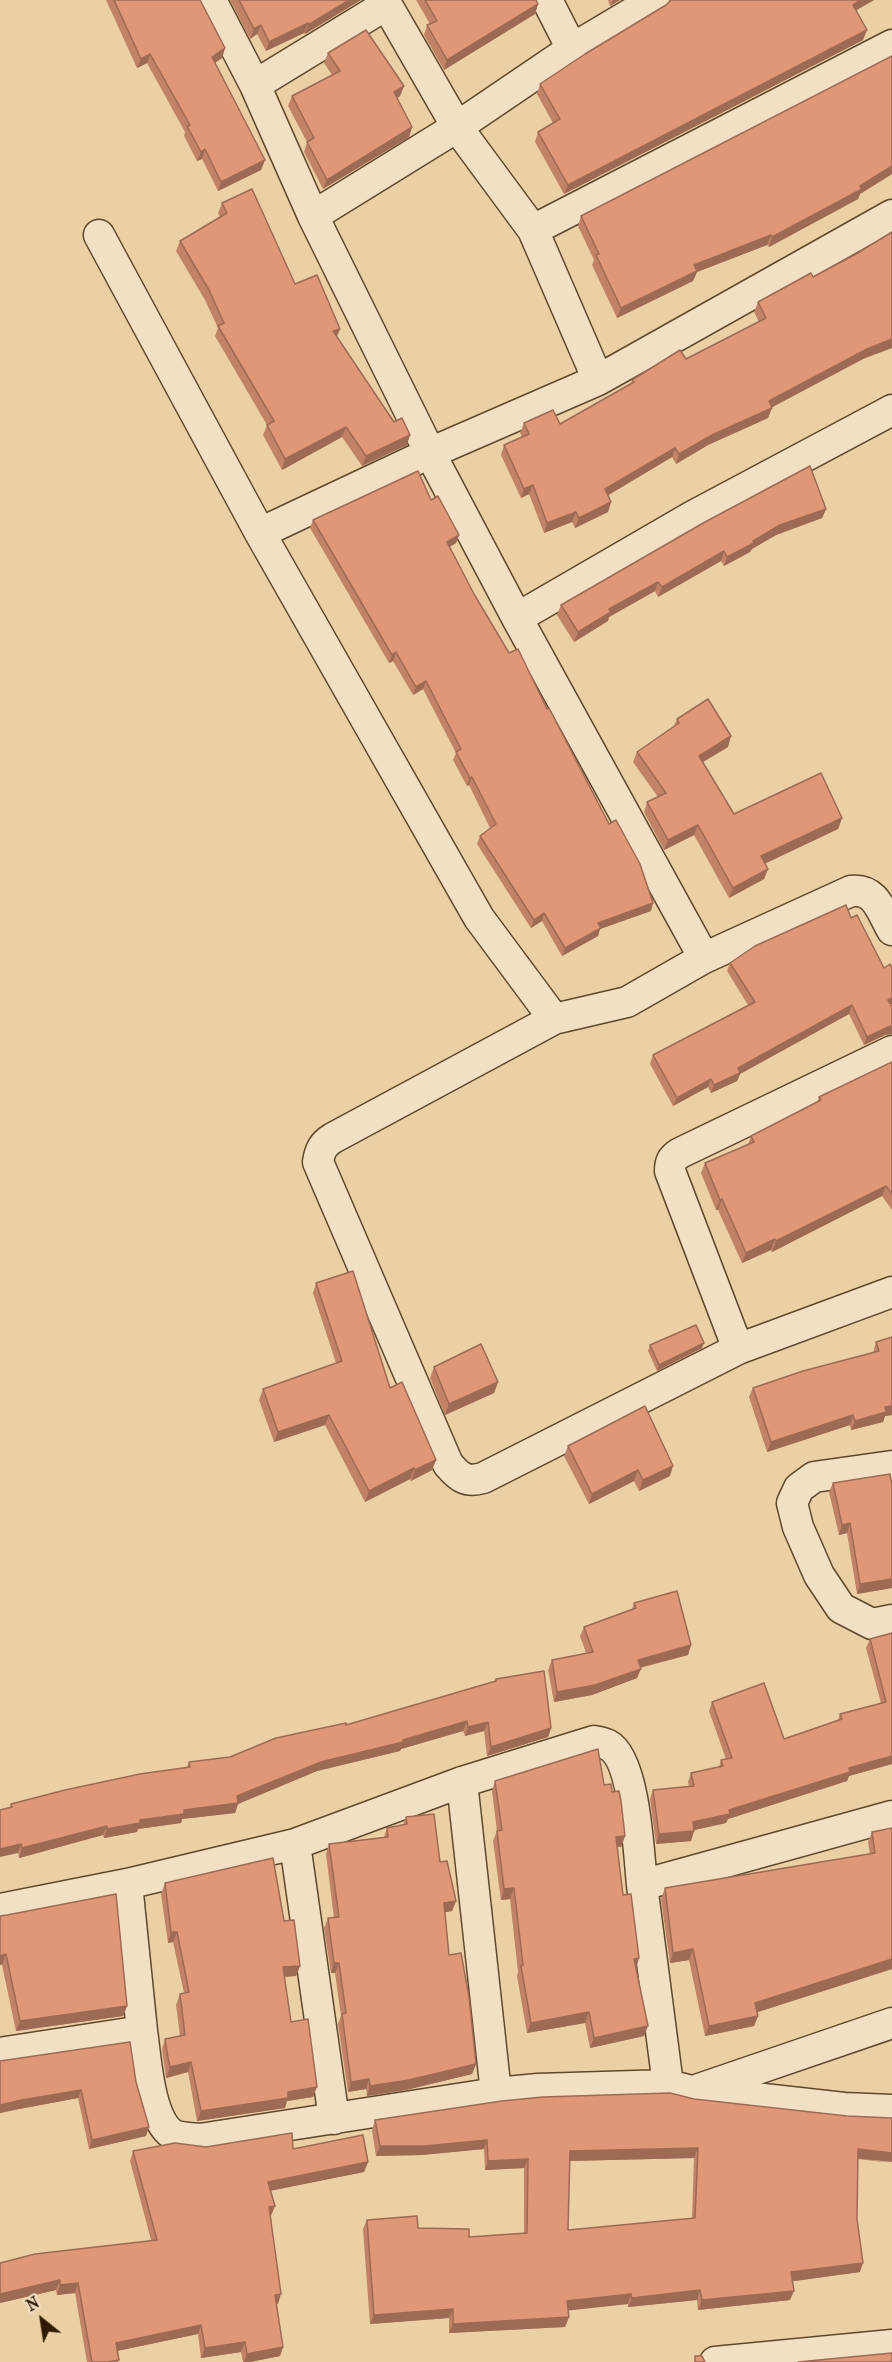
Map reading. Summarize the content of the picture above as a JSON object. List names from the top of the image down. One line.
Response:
{"north":"top left"}
